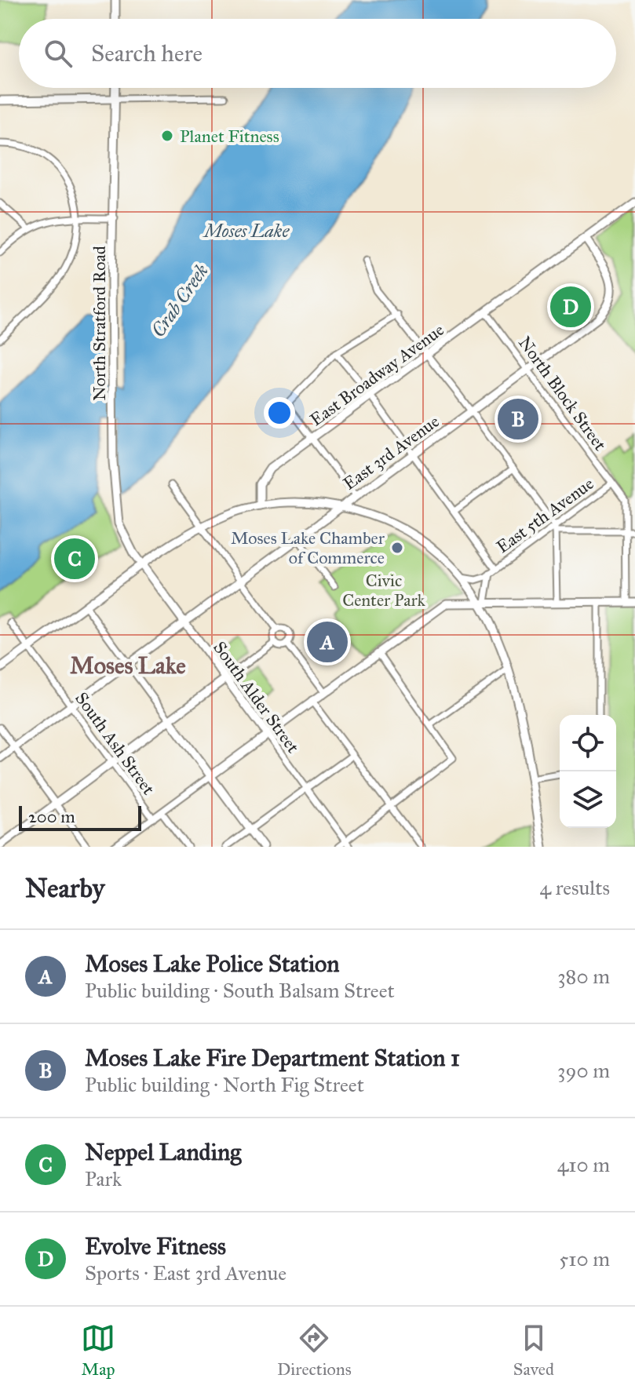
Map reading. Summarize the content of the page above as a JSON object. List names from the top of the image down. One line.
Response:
{"streets":{"main road":["North Stratford Road","East Broadway Avenue","East 3rd Avenue","South Alder Street"],"street":["North Block Street","East 5th Avenue","South Ash Street"]},"crossings":[["North Stratford Road","South Alder Street"],["East Broadway Avenue","North Block Street"],["East Broadway Avenue","East 3rd Avenue"],["North Block Street","East 3rd Avenue"],["North Block Street","East 5th Avenue"],["East 3rd Avenue","South Alder Street"],["East 3rd Avenue","South Ash Street"]],"districts":["Moses Lake"],"water":["Moses Lake","Crab Creek"],"parks":["Civic Center Park"],"places":["Planet Fitness","Moses Lake Chamber of Commerce"],"scale_bar":"200 m","page":{"search":"Search here","pins":["D","B","C","A"],"scale":"200 m","heading":["Nearby","4 results"],"list":[{"mark":"A","name":"Moses Lake Police Station","note":"Public building · South Balsam Street","value":"380 m"},{"mark":"B","name":"Moses Lake Fire Department Station 1","note":"Public building · North Fig Street","value":"390 m"},{"mark":"C","name":"Neppel Landing","note":"Park","value":"410 m"},{"mark":"D","name":"Evolve Fitness","note":"Sports · East 3rd Avenue","value":"510 m"}],"nav":["Map","Directions","Saved"]}}
